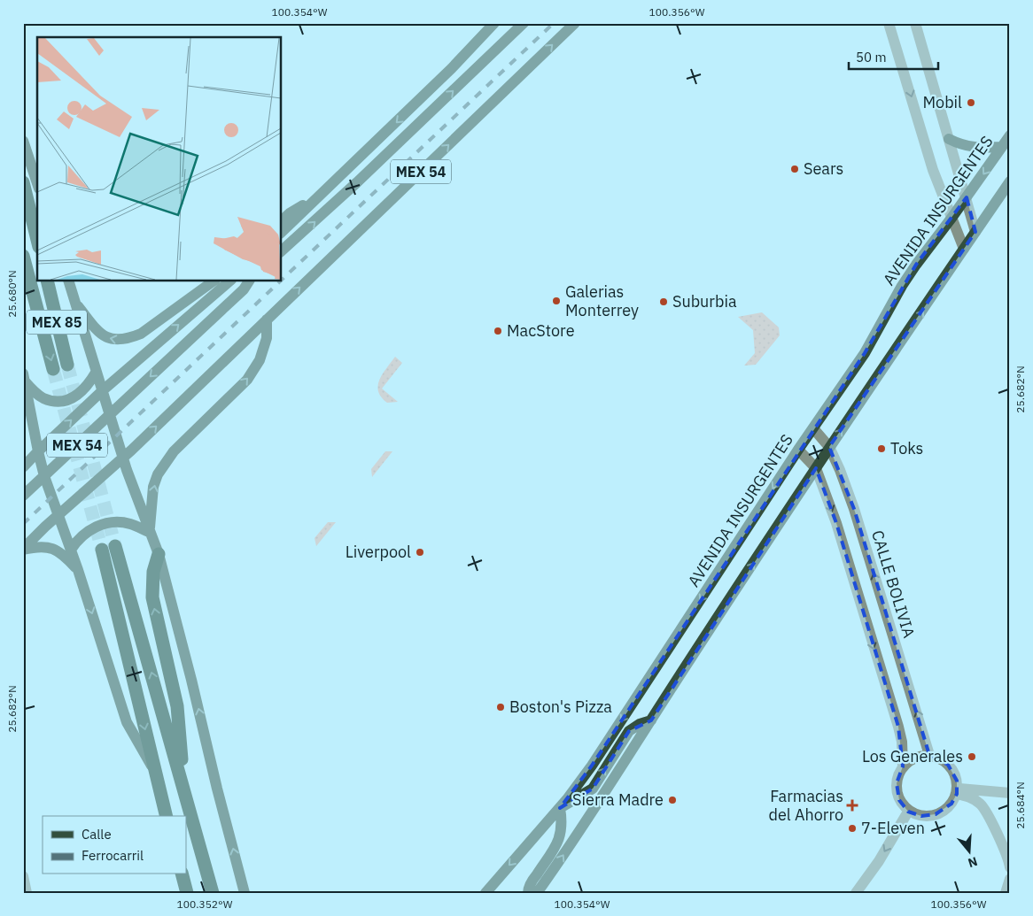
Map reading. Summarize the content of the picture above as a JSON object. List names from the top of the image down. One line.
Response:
{"streets":{"highway":["MEX 85"],"main road":["MEX 54","AVENIDA INSURGENTES"],"street":["CALLE BOLIVIA"]},"crossings":[["AVENIDA INSURGENTES","CALLE BOLIVIA"]],"places":{"other":["Mobil","Sears","Galerias Monterrey","Suburbia","MacStore","Toks","Liverpool","Boston's Pizza","Los Generales","Sierra Madre","7-Eleven"],"health":["Farmacias del Ahorro"]},"legend":["Calle","Ferrocarril"],"scale_bar":"50 m","north":"bottom","coordinates":["100.354°W","100.356°W","25.680°N","25.682°N","25.684°N","100.352°W"]}
